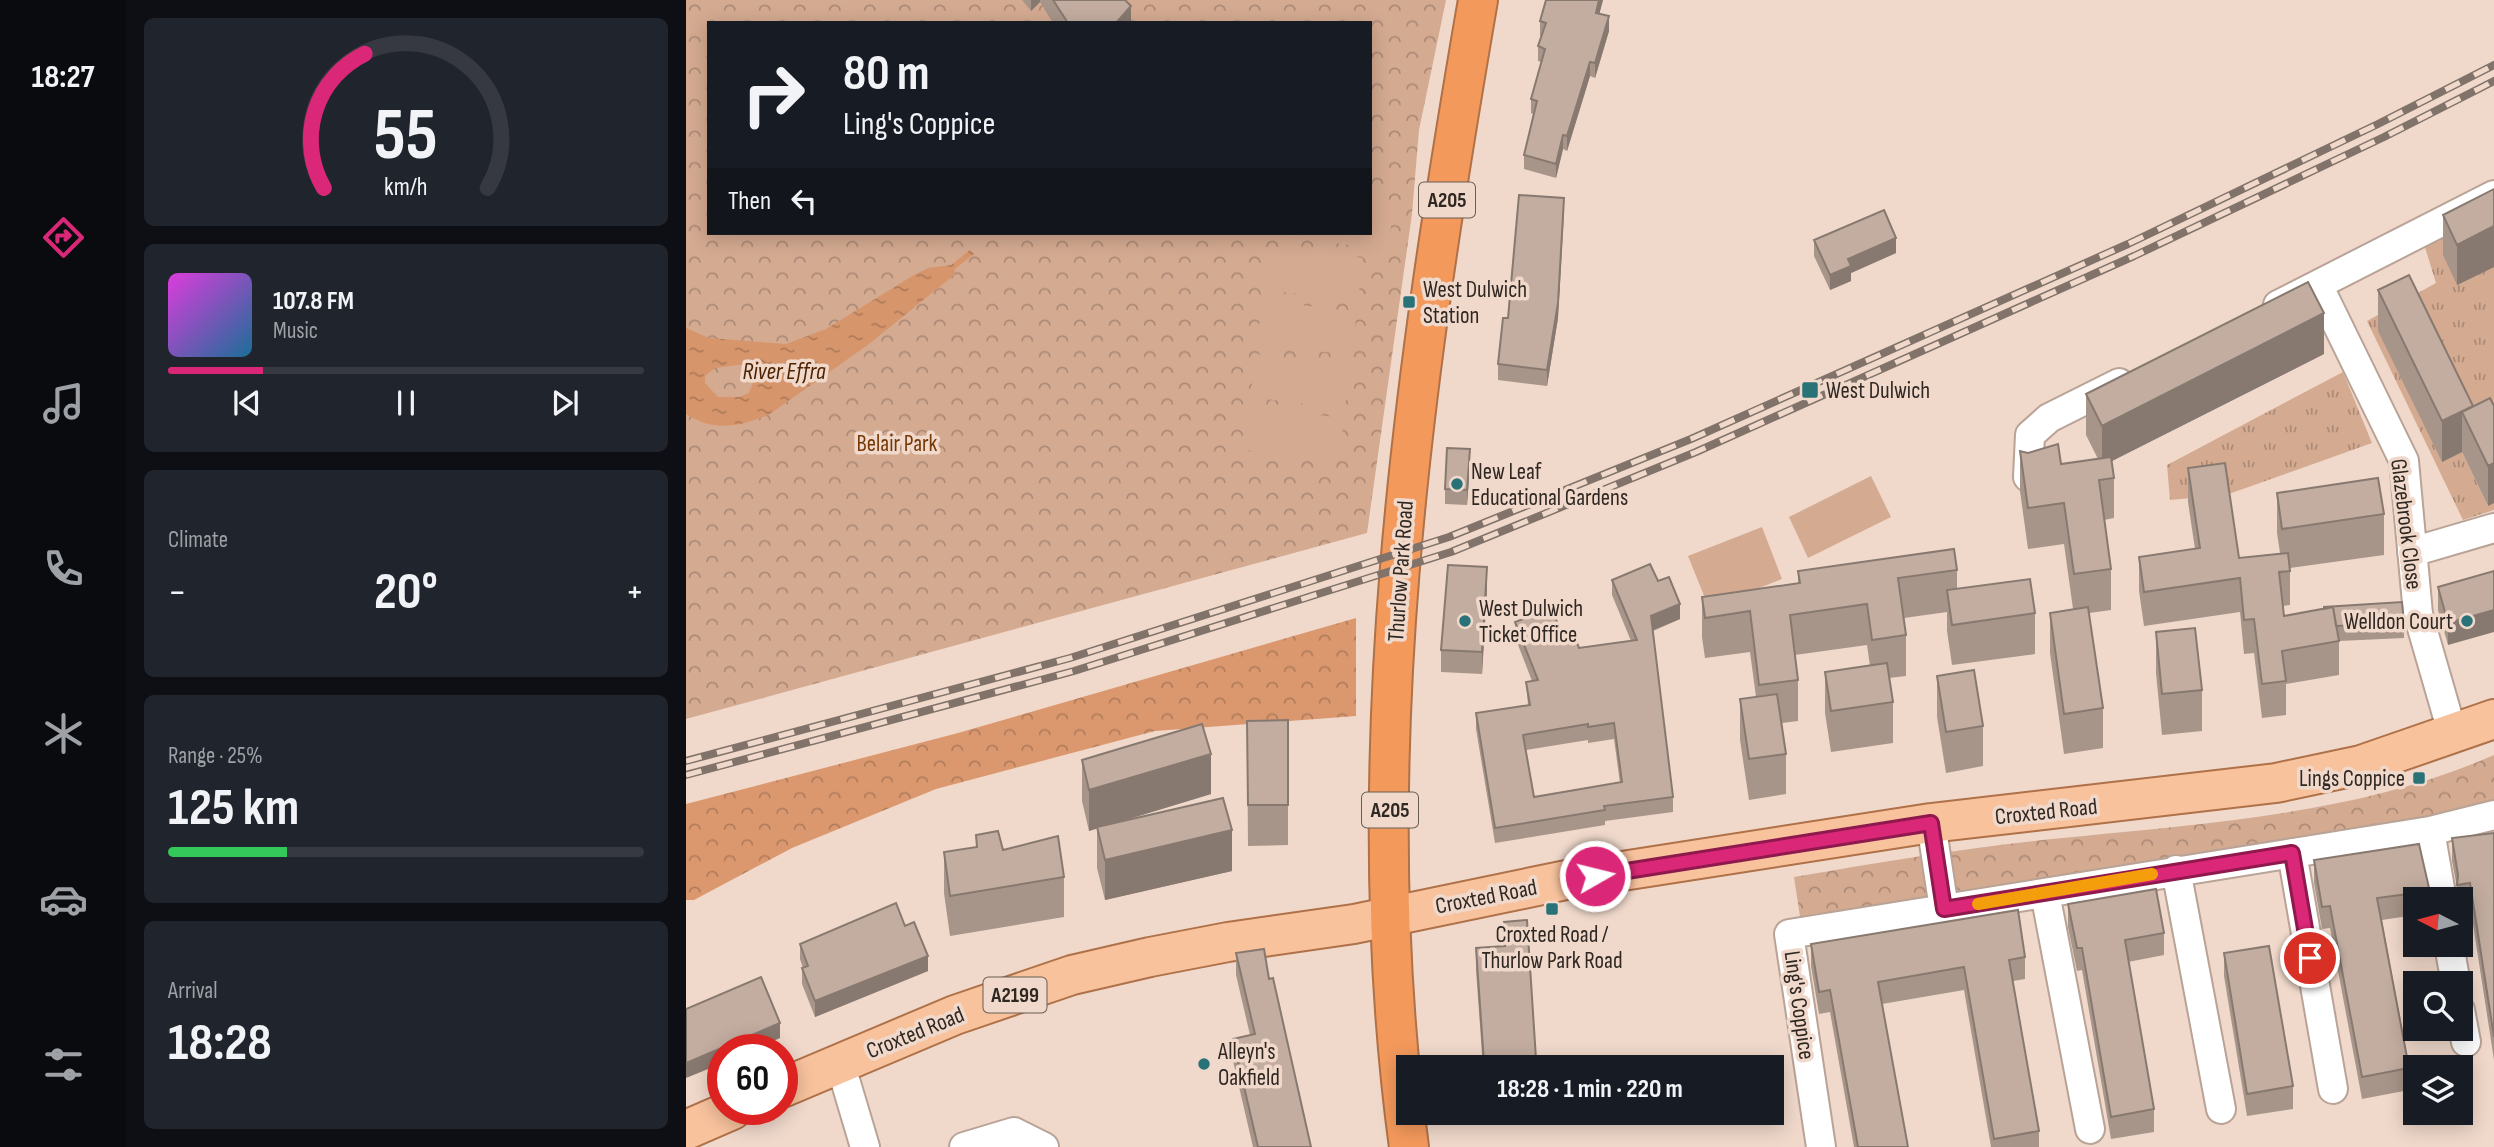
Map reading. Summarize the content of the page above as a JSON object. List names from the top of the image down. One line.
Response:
{"streets":{"highway":["A205","Thurlow Park Road"],"main road":["Croxted Road","A2199"],"street":["Glazebrook Close","Ling's Coppice"]},"crossings":[["Glazebrook Close","Croxted Road"],["Thurlow Park Road","Croxted Road"]],"water":["River Effra"],"parks":["Belair Park"],"places":{"transit":["West Dulwich Station","West Dulwich","Lings Coppice","Croxted Road / Thurlow Park Road"],"other":["New Leaf Educational Gardens","West Dulwich Ticket Office","Welldon Court","Alleyn's Oakfield"]},"north":"left","page":{"tabs":"18:27","turn":["80 m","Ling's Coppice"],"then":"Then","song":["107.8 FM","Music"],"tile":["Climate",["Range · 25%","125 km"],["Arrival","18:28"]],"heat":["−","20°","+"],"limit":"60","trip":"18:28 · 1 min · 220 m","gauge":["55","km/h"]}}
